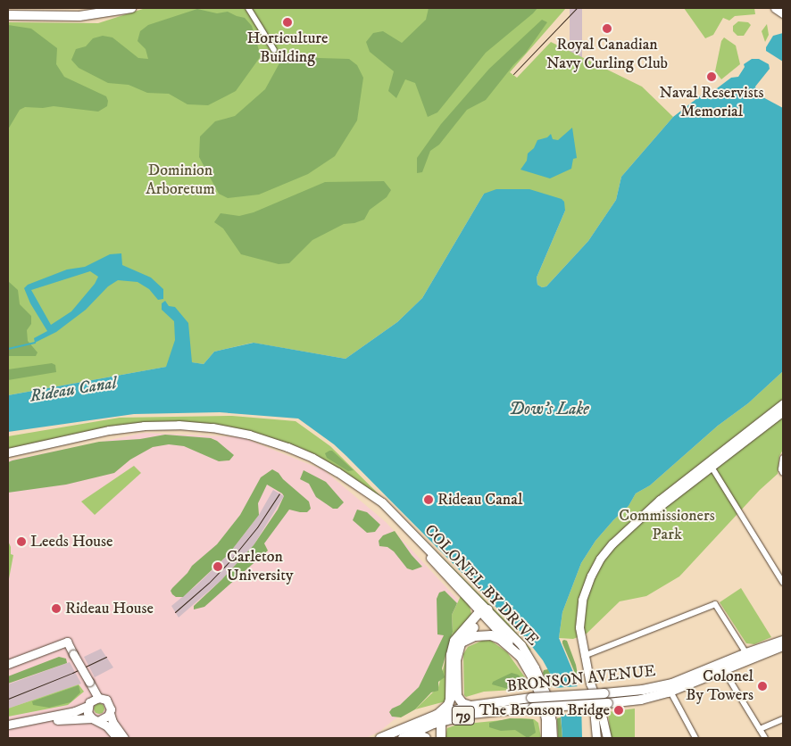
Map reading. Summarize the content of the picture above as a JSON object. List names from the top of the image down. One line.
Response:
{"streets":{"main road":["COLONEL BY DRIVE","BRONSON AVENUE","79"]},"water":["Rideau Canal","Dow's Lake"],"parks":["Dominion Arboretum","Commissioners Park"],"places":["Horticulture Building","Royal Canadian Navy Curling Club","Naval Reservists Memorial","Rideau Canal","Leeds House","Carleton University","Rideau House","Colonel By Towers","The Bronson Bridge"]}
